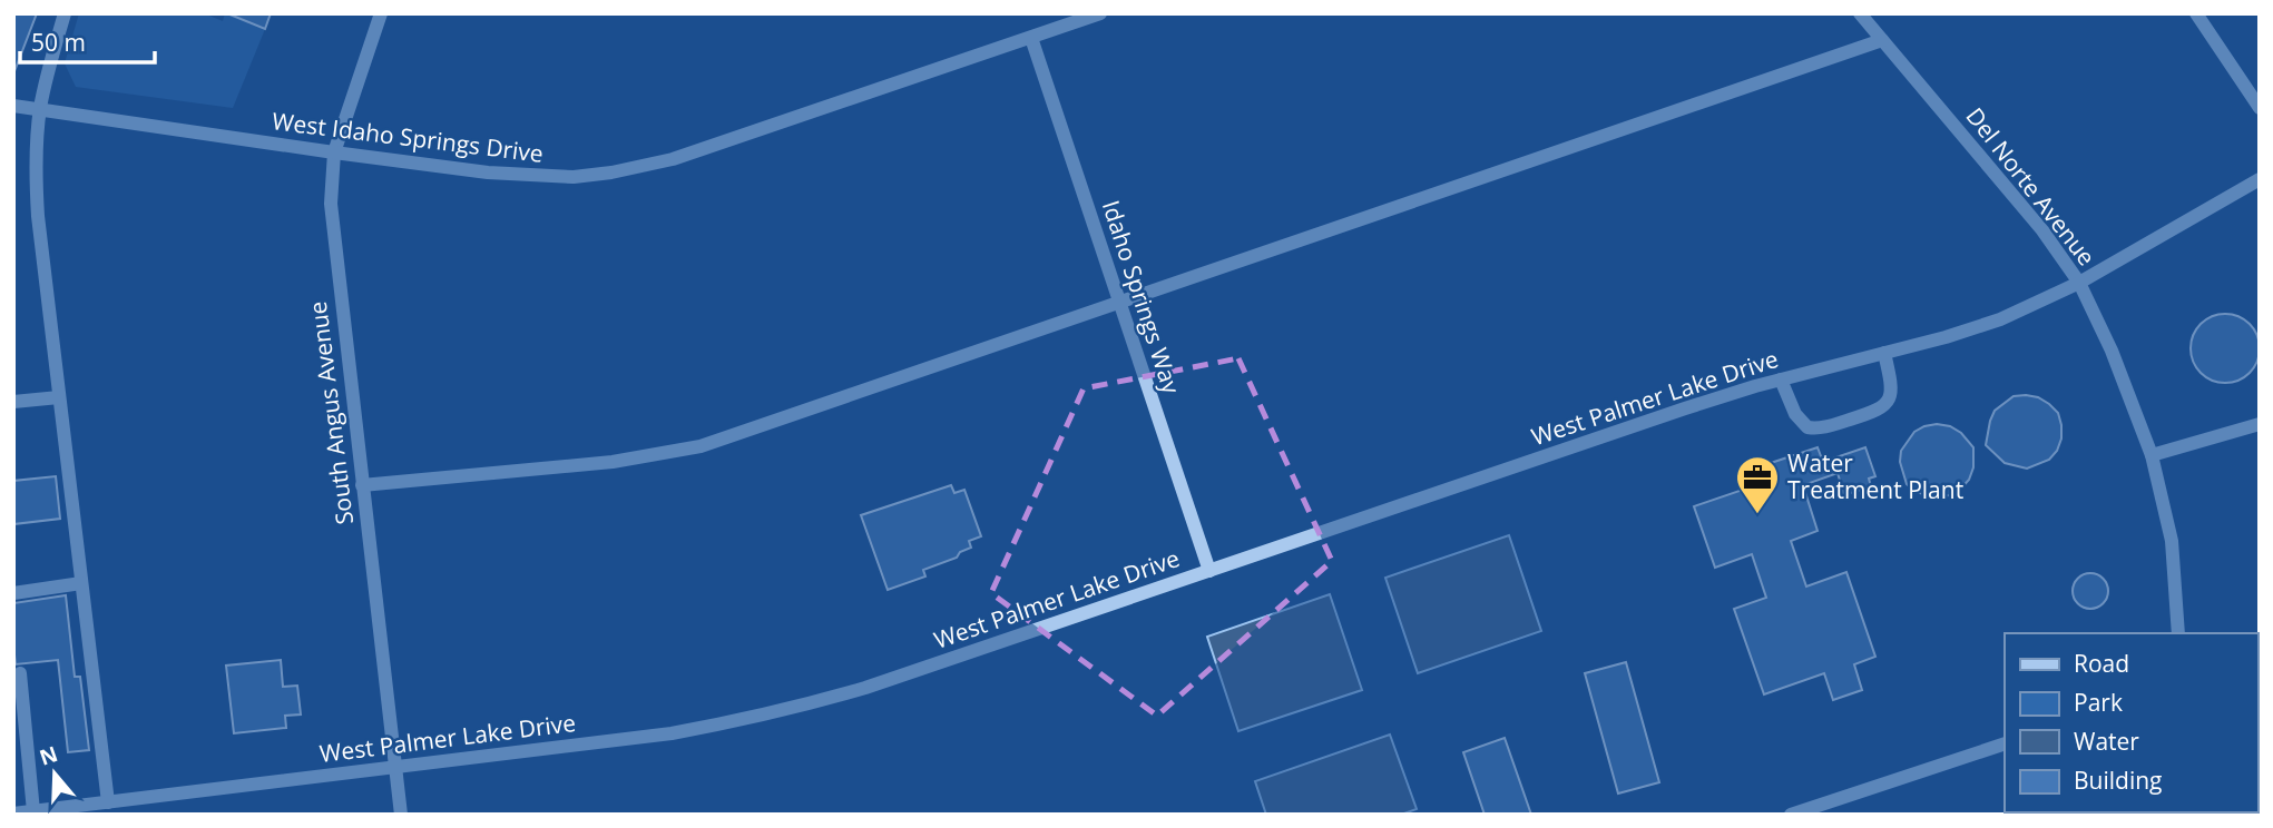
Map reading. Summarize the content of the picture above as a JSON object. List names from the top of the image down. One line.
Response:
{"streets":{"street":["West Idaho Springs Drive","Del Norte Avenue","Idaho Springs Way","West Palmer Lake Drive","South Angus Avenue"]},"crossings":[["West Idaho Springs Drive","Idaho Springs Way"],["West Idaho Springs Drive","South Angus Avenue"],["Del Norte Avenue","West Palmer Lake Drive"],["Idaho Springs Way","West Palmer Lake Drive"],["West Palmer Lake Drive","South Angus Avenue"]],"places":{"office":["Water Treatment Plant"]},"legend":["Road","Park","Water","Building"],"scale_bar":"50 m","north":"top"}
